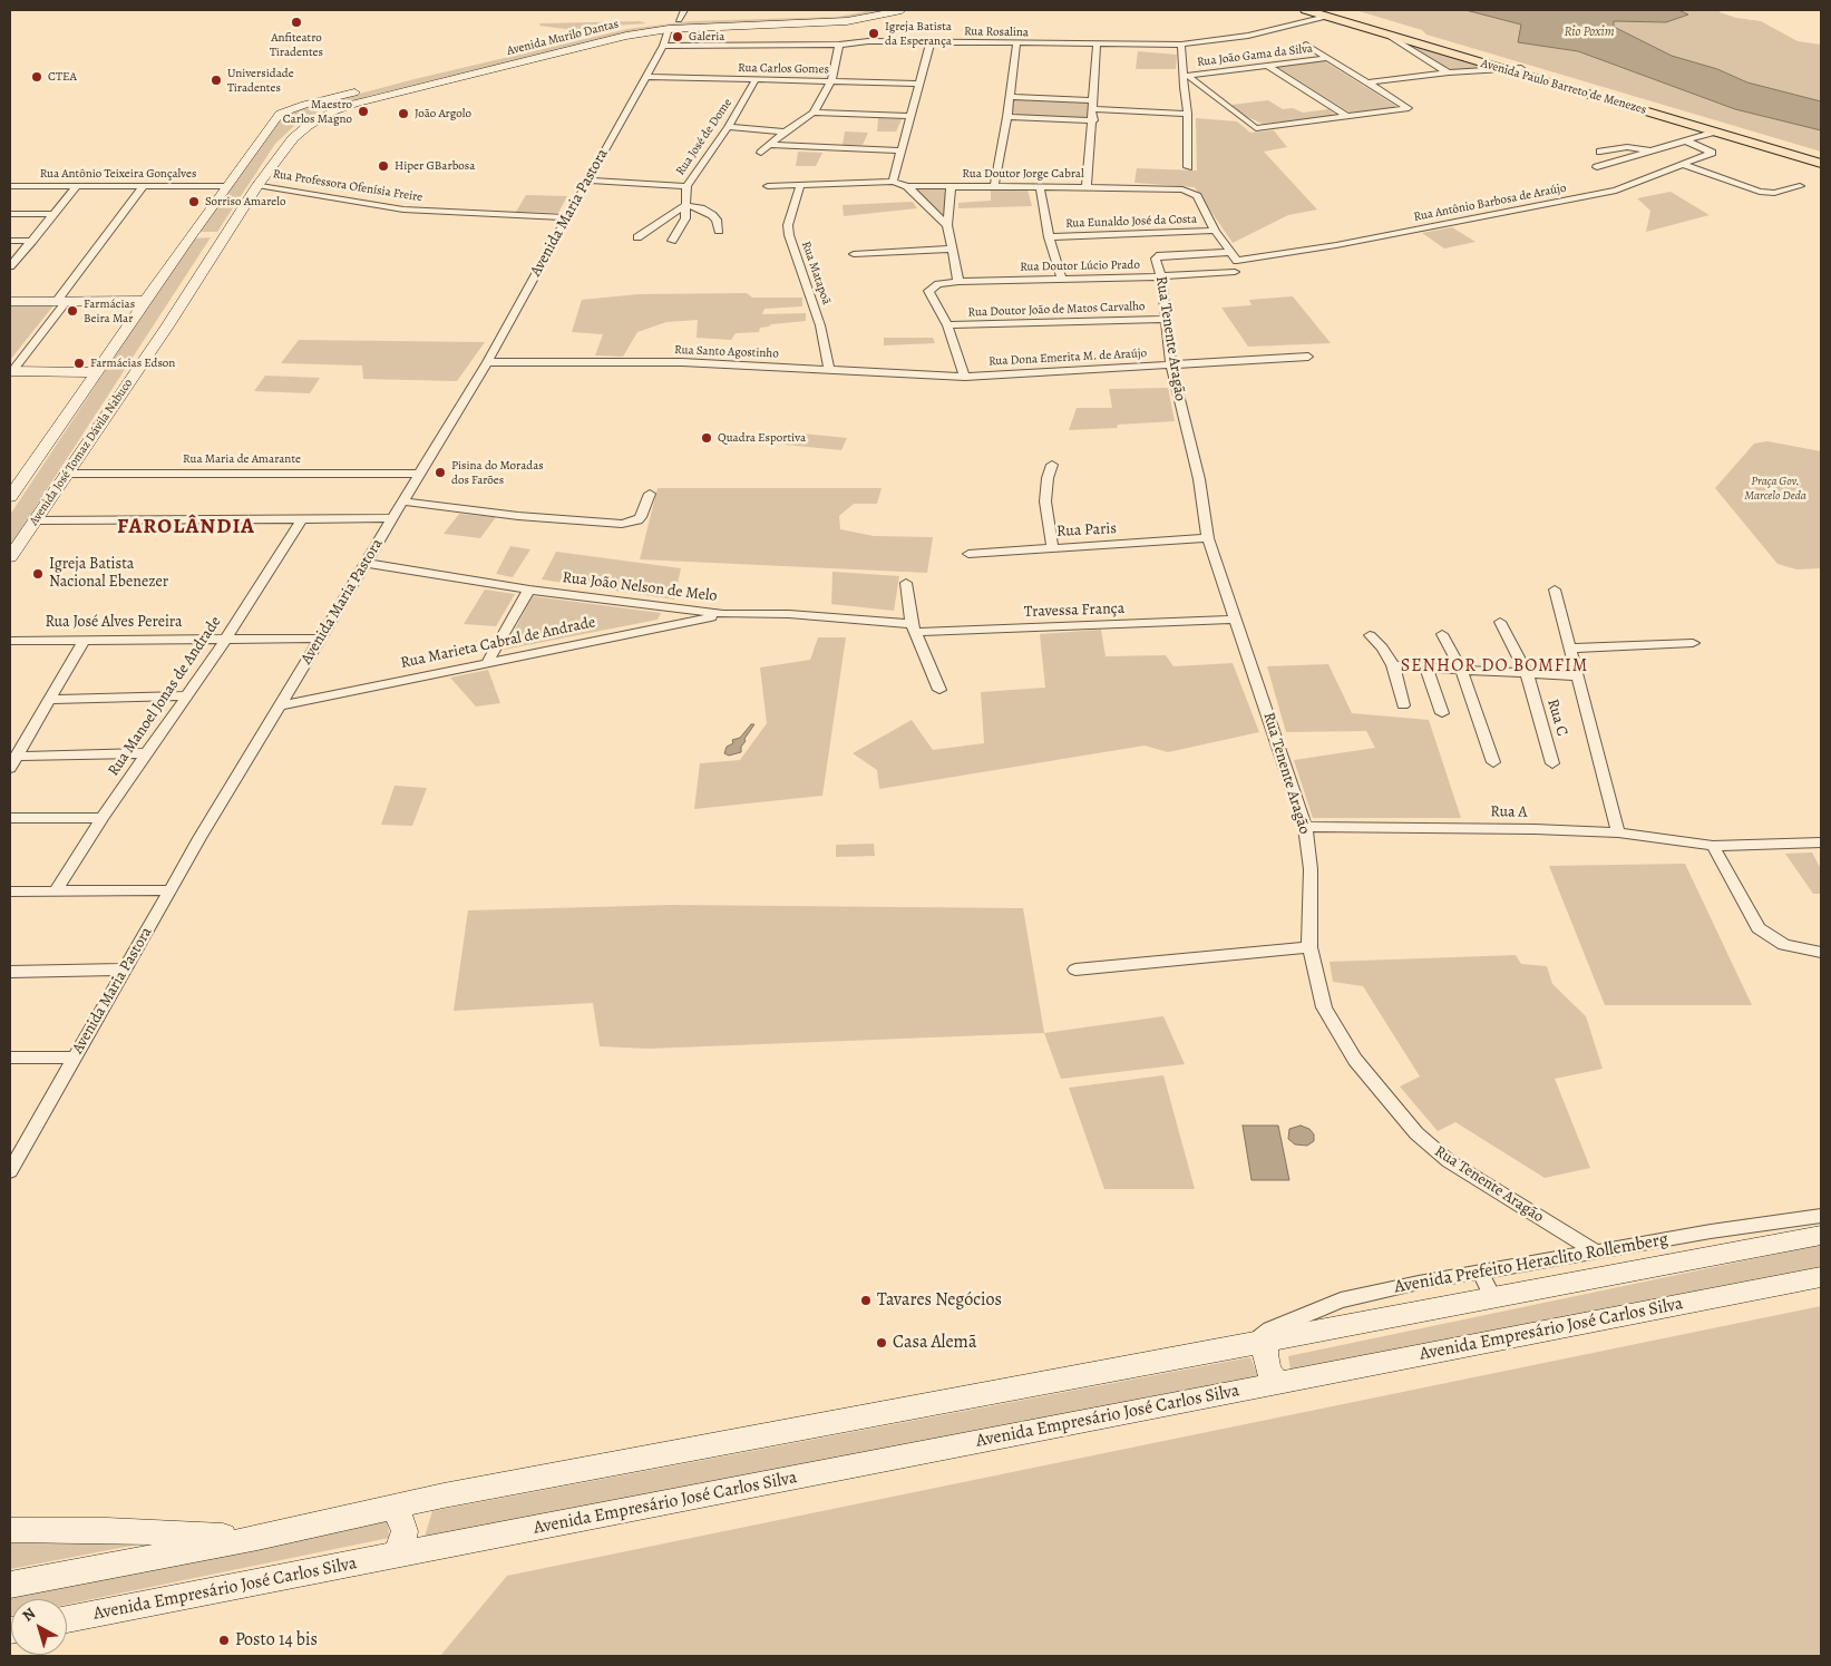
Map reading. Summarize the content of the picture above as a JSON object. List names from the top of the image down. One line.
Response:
{"streets":{"main road":["Avenida Murilo Dantas","Avenida Paulo Barreto de Menezes","Avenida José Tomaz Dávila Nabuco","Avenida Empresário José Carlos Silva"],"street":["Rua Rosalina","Rua João Gama da Silva","Rua Carlos Gomes","Rua José de Dome","Rua Antônio Teixeira Gonçalves","Rua Doutor Jorge Cabral","Rua Professora Ofenísia Freire","Rua Antônio Barbosa de Araújo","Avenida Maria Pastora","Rua Eunaldo José da Costa","Rua Doutor Lúcio Prado","Rua Matapoã","Rua Doutor João de Matos Carvalho","Rua Tenente Aragão","Rua Santo Agostinho","Rua Dona Emerita M. de Araújo","Rua Maria de Amarante","Rua Paris","Rua João Nelson de Melo","Travessa França","Rua José Alves Pereira","Rua Marieta Cabral de Andrade","Rua Manoel Jonas de Andrade","Rua C","Rua A","Avenida Prefeito Heraclito Rollemberg"]},"crossings":[["Rua Rosalina","Avenida Paulo Barreto de Menezes"],["Rua Rosalina","Avenida Maria Pastora"],["Avenida Murilo Dantas","Avenida Maria Pastora"],["Avenida Murilo Dantas","Avenida José Tomaz Dávila Nabuco"],["Rua Carlos Gomes","Rua José de Dome"],["Rua Carlos Gomes","Avenida Maria Pastora"],["Rua Doutor Jorge Cabral","Rua Antônio Barbosa de Araújo"],["Rua Doutor Jorge Cabral","Rua Eunaldo José da Costa"],["Rua Doutor Jorge Cabral","Rua Doutor Lúcio Prado"],["Rua Doutor Jorge Cabral","Rua Matapoã"],["Rua Doutor Jorge Cabral","Rua Tenente Aragão"],["Rua Professora Ofenísia Freire","Avenida Maria Pastora"],["Rua Professora Ofenísia Freire","Avenida José Tomaz Dávila Nabuco"],["Rua Antônio Barbosa de Araújo","Rua Doutor Lúcio Prado"],["Rua Antônio Barbosa de Araújo","Rua Tenente Aragão"],["Avenida Maria Pastora","Rua Santo Agostinho"],["Avenida Maria Pastora","Rua Maria de Amarante"],["Avenida Maria Pastora","Rua João Nelson de Melo"],["Avenida Maria Pastora","Rua José Alves Pereira"],["Avenida Maria Pastora","Rua Marieta Cabral de Andrade"],["Rua Doutor Lúcio Prado","Rua Doutor João de Matos Carvalho"],["Rua Doutor Lúcio Prado","Rua Tenente Aragão"],["Rua Matapoã","Rua Santo Agostinho"],["Rua Doutor João de Matos Carvalho","Rua Tenente Aragão"],["Rua Tenente Aragão","Rua Dona Emerita M. de Araújo"],["Rua Tenente Aragão","Rua Paris"],["Rua Tenente Aragão","Travessa França"],["Rua Tenente Aragão","Rua A"],["Rua Tenente Aragão","Avenida Prefeito Heraclito Rollemberg"],["Rua Santo Agostinho","Rua Dona Emerita M. de Araújo"],["Avenida José Tomaz Dávila Nabuco","Rua Maria de Amarante"],["Rua João Nelson de Melo","Travessa França"],["Rua João Nelson de Melo","Rua Marieta Cabral de Andrade"],["Rua José Alves Pereira","Rua Manoel Jonas de Andrade"]],"districts":["FAROLÂNDIA","SENHOR DO BOMFIM"],"water":["Rio Poxim"],"parks":["Praça Gov. Marcelo Deda"],"places":["Anfiteatro Tiradentes","Igreja Batista da Esperança","Galeria","CTEA","Universidade Tiradentes","Maestro Carlos Magno","João Argolo","Hiper GBarbosa","Sorriso Amarelo","Farmácias Beira Mar","Farmácias Edson","Quadra Esportiva","Pisina do Moradas dos Farões","Igreja Batista Nacional Ebenezer","Tavares Negócios","Casa Alemã","Posto 14 bis"],"north":"top left"}
